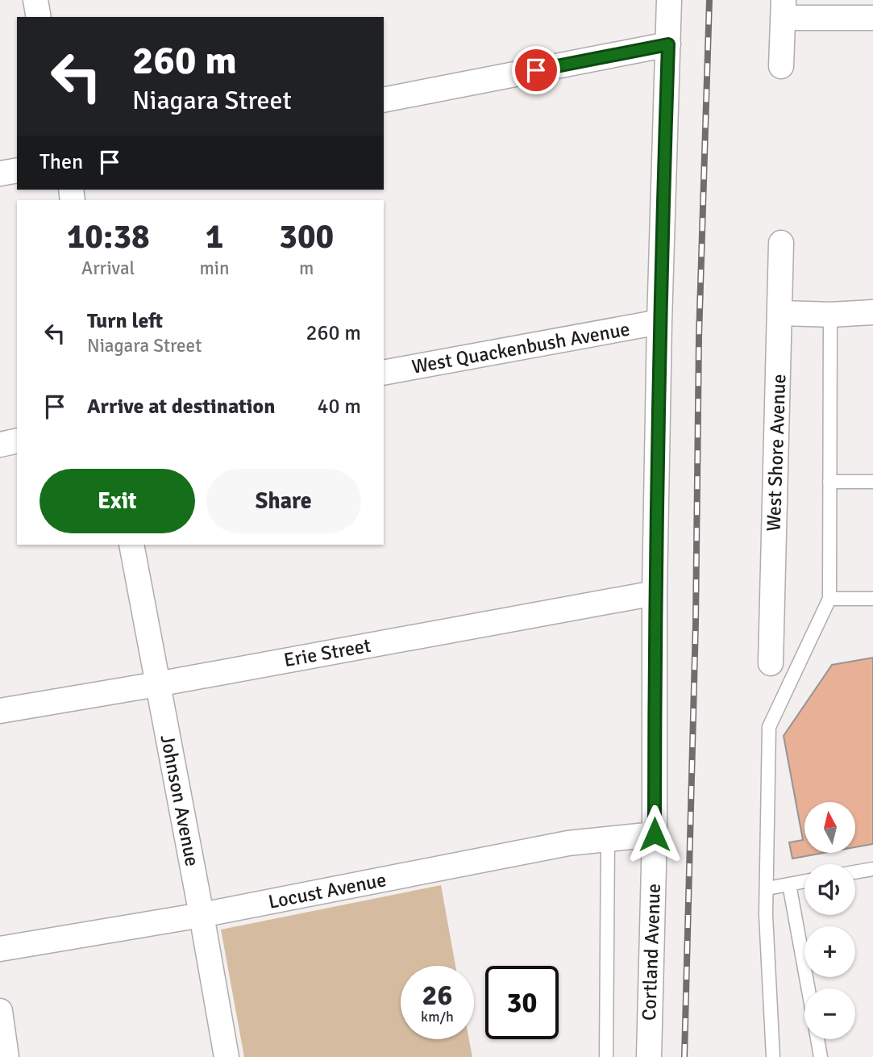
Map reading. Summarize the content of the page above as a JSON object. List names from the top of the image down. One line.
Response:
{"streets":{"street":["West Quackenbush Avenue","West Shore Avenue","Erie Street","Johnson Avenue","Locust Avenue","Cortland Avenue"]},"crossings":[["West Quackenbush Avenue","Cortland Avenue"],["Erie Street","Johnson Avenue"],["Erie Street","Cortland Avenue"],["Johnson Avenue","Locust Avenue"],["Locust Avenue","Cortland Avenue"]],"north":"top","page":{"turn":["260 m","Niagara Street"],"then":"Then","eta":["10:38","Arrival","1","min","300","m"],"list":[{"name":"Turn left","note":"Niagara Street","value":"260 m"},{"name":"Arrive at destination","value":"40 m"}],"buttons":["Exit","Share"],"map_buttons":["+","−"],"speed":"26 km/h","limit":"30"}}
